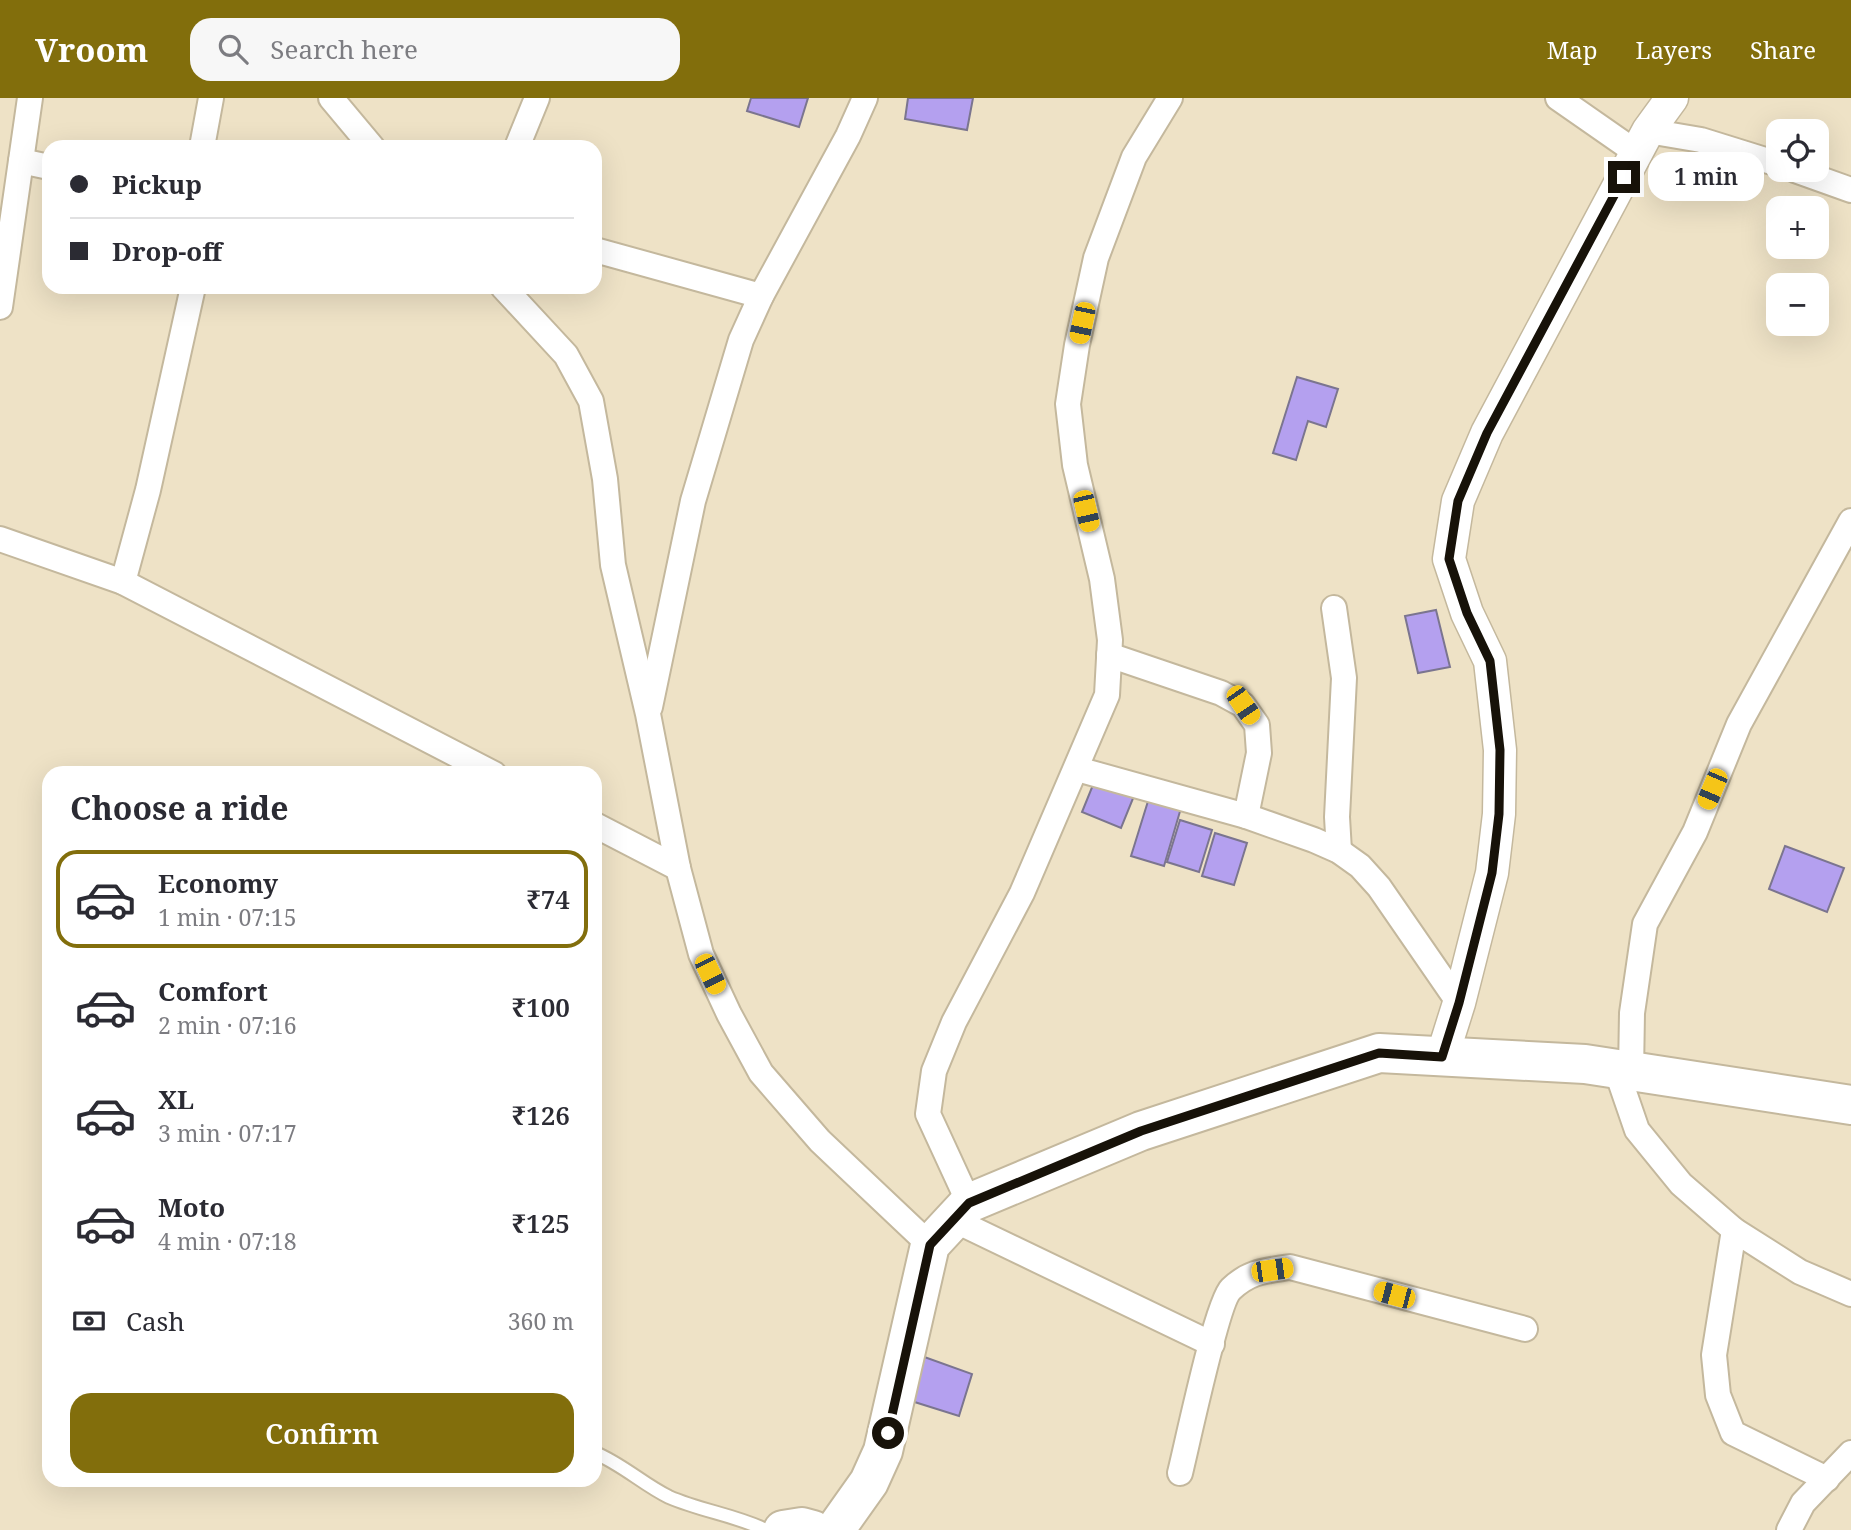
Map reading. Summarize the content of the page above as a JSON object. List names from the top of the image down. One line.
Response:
{"page":{"header":"Vroom","search":"Search here","nav":["Map","Layers","Share"],"map_buttons":["+","−"],"banner":["Pickup","Drop-off"],"bubble":"1 min","heading":"Choose a ride","list":[{"name":"Economy","note":"1 min · 07:15","value":"₹74"},{"name":"Comfort","note":"2 min · 07:16","value":"₹100"},{"name":"XL","note":"3 min · 07:17","value":"₹126"},{"name":"Moto","note":"4 min · 07:18","value":"₹125"}],"pay":["Cash","360 m"],"buttons":"Confirm"}}
